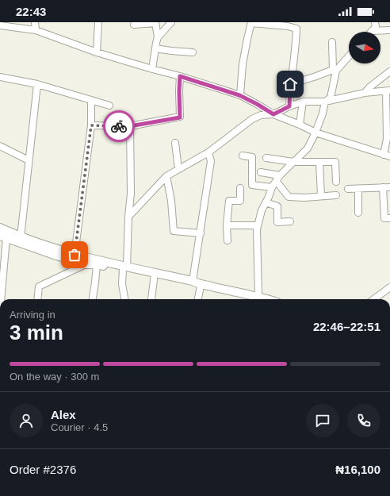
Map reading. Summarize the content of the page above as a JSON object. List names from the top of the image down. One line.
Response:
{"north":"right","page":{"status":"22:43","heading":["3 min","Arriving in","22:46–22:51"],"panel":["Alex","Courier · 4.5","Order #2376","₦16,100"],"bar":"On the way · 300 m"}}
